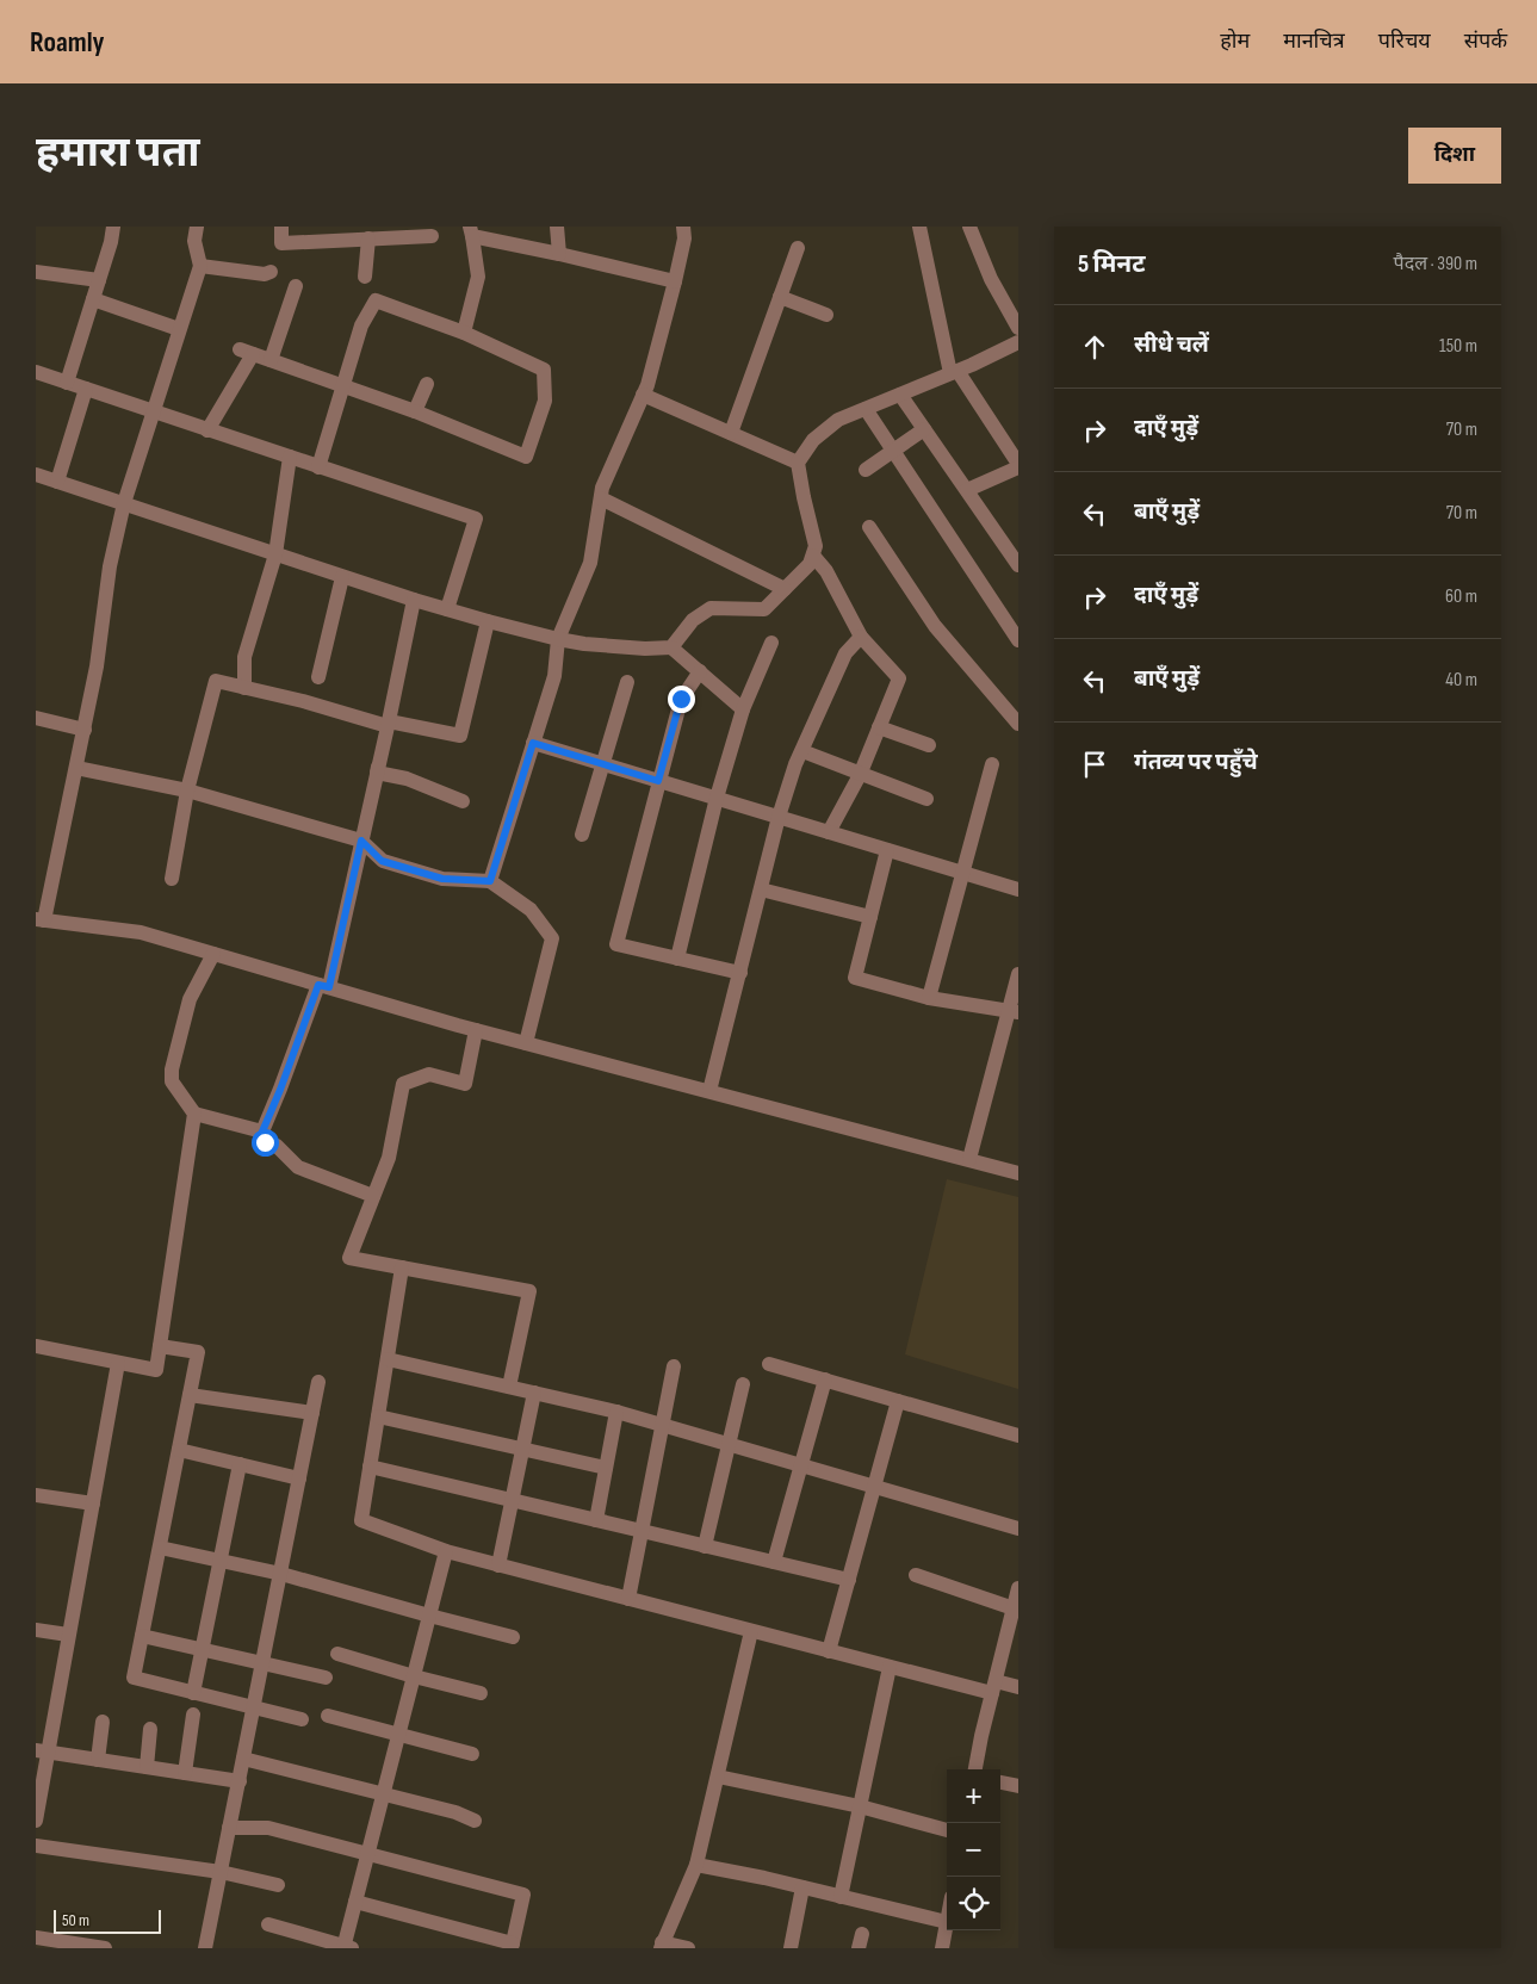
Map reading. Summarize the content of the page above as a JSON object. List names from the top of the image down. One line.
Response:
{"scale_bar":"50 m","page":{"header":"Roamly","nav":["होम","मानचित्र","परिचय","संपर्क"],"title":"हमारा पता","buttons":"दिशा","heading":["5 मिनट","पैदल · 390 m"],"list":[["सीधे चलें","150 m"],["दाएँ मुड़ें","70 m"],["बाएँ मुड़ें","70 m"],["दाएँ मुड़ें","60 m"],["बाएँ मुड़ें","40 m"],"गंतव्य पर पहुँचे"],"map_buttons":["+","−"],"scale":"50 m"}}
